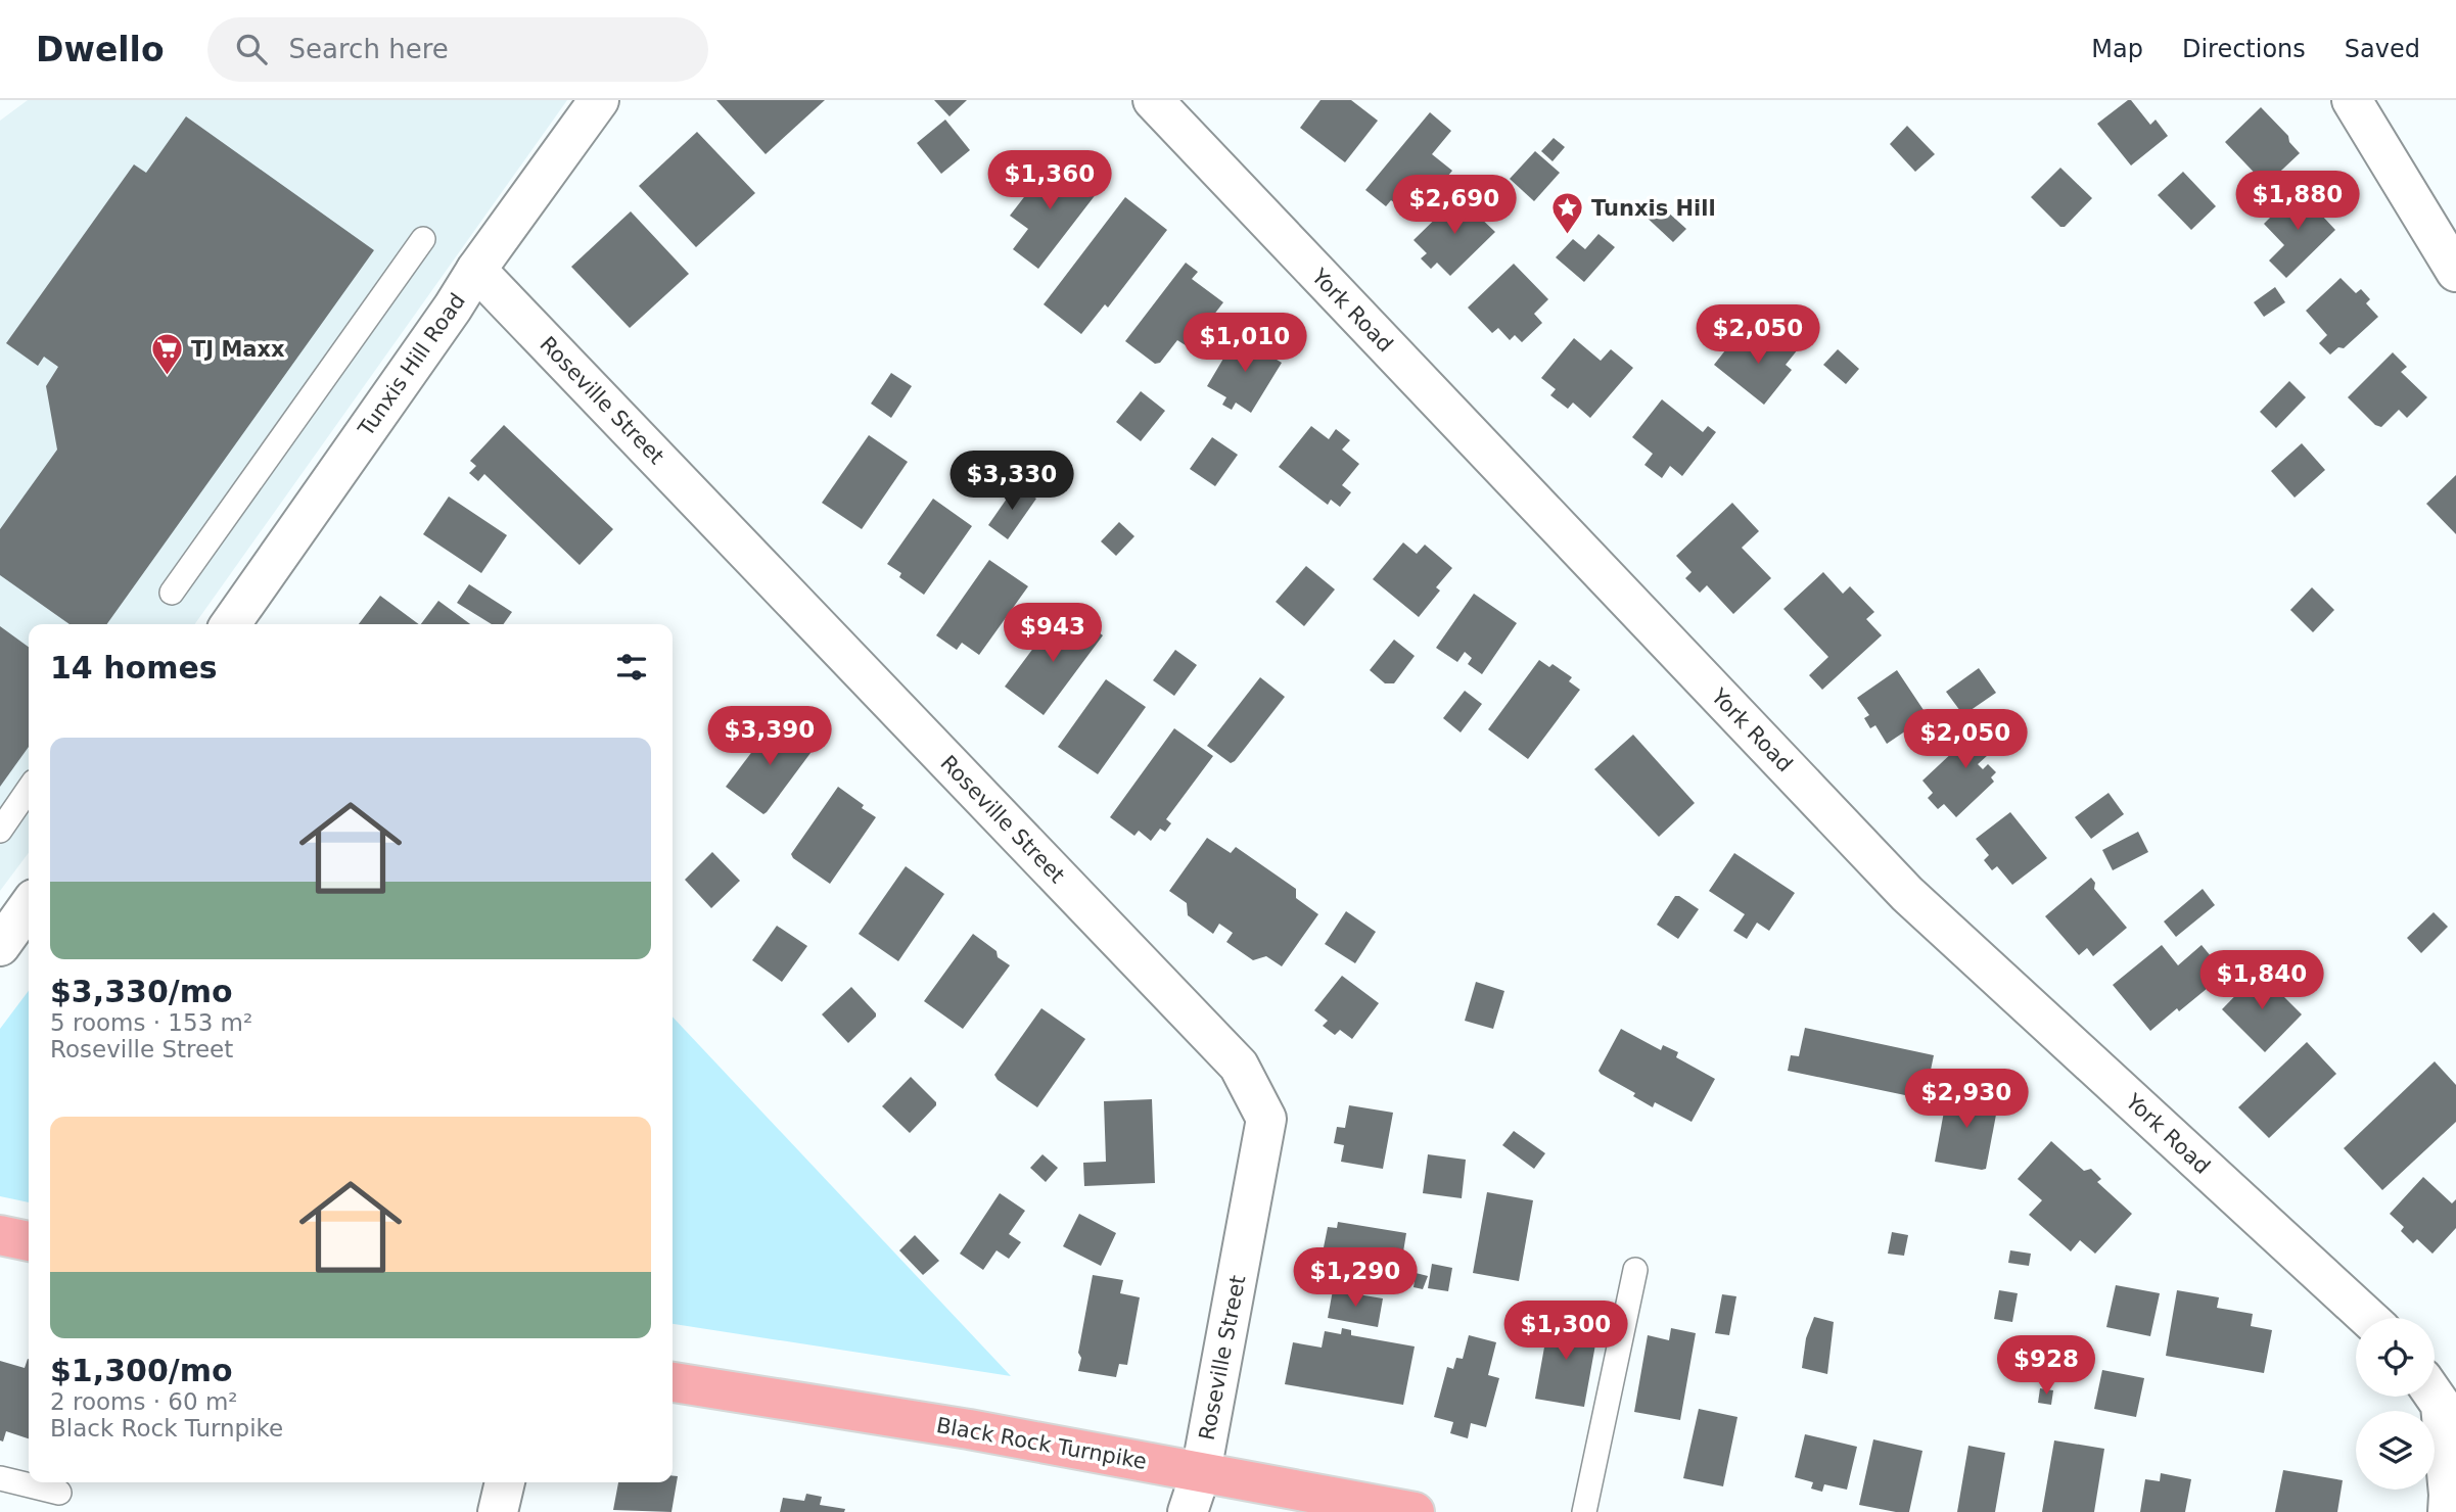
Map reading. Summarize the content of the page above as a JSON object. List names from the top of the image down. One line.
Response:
{"streets":{"main road":["Black Rock Turnpike"],"street":["York Road","Tunxis Hill Road","Roseville Street"]},"crossings":[["Tunxis Hill Road","Roseville Street"],["Roseville Street","Black Rock Turnpike"]],"places":{"place":["Tunxis Hill"],"supermarket":["TJ Maxx"]},"page":{"header":"Dwello","search":"Search here","nav":["Map","Directions","Saved"],"price":["$1,360","$1,880","$2,690","$2,050","$1,010","$3,330","$943","$3,390","$2,050","$1,840","$2,930","$1,290","$1,300","$928"],"heading":"14 homes","list":[{"name":"$3,330/mo","note":"5 rooms · 153 m² · Roseville Street"},{"name":"$1,300/mo","note":"2 rooms · 60 m² · Black Rock Turnpike"}]}}
